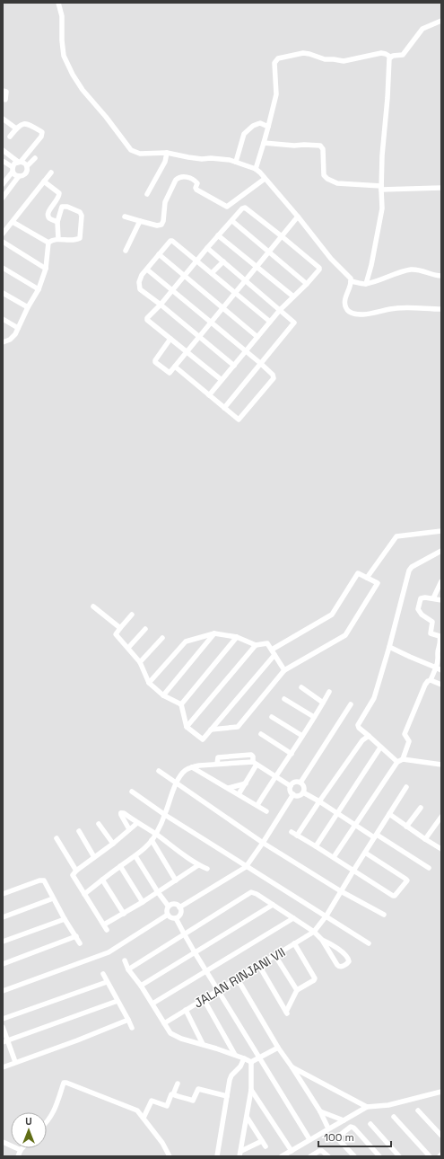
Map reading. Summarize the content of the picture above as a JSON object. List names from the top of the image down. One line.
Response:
{"streets":{"street":["JALAN RINJANI VII"]},"scale_bar":"100 m","north":"top"}
